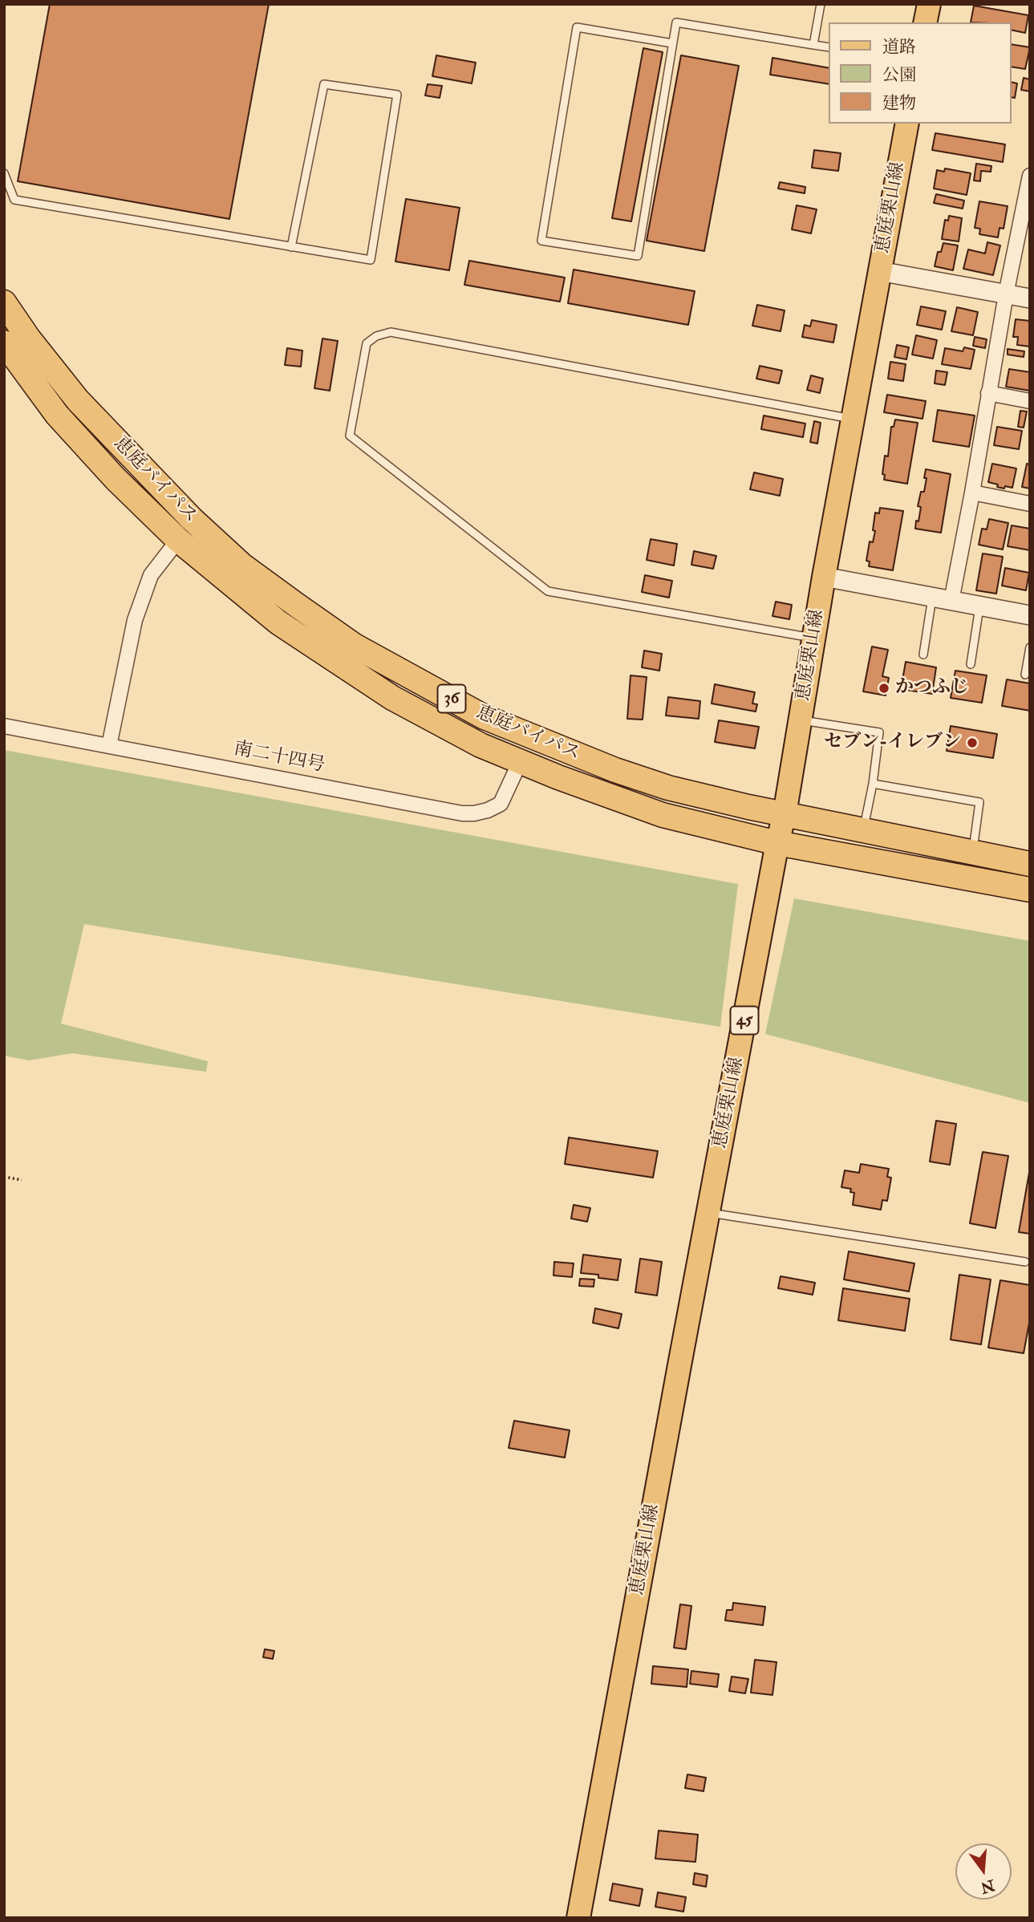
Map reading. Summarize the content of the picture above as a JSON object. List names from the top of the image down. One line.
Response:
{"streets":{"highway":["恵庭バイパス","36"],"main road":["恵庭栗山線","45"],"street":["南二十四号"]},"crossings":[["恵庭栗山線","恵庭バイパス"],["恵庭バイパス","南二十四号"]],"places":["かつふじ","セブン-イレブン"],"legend":["道路","公園","建物"],"north":"bottom"}
